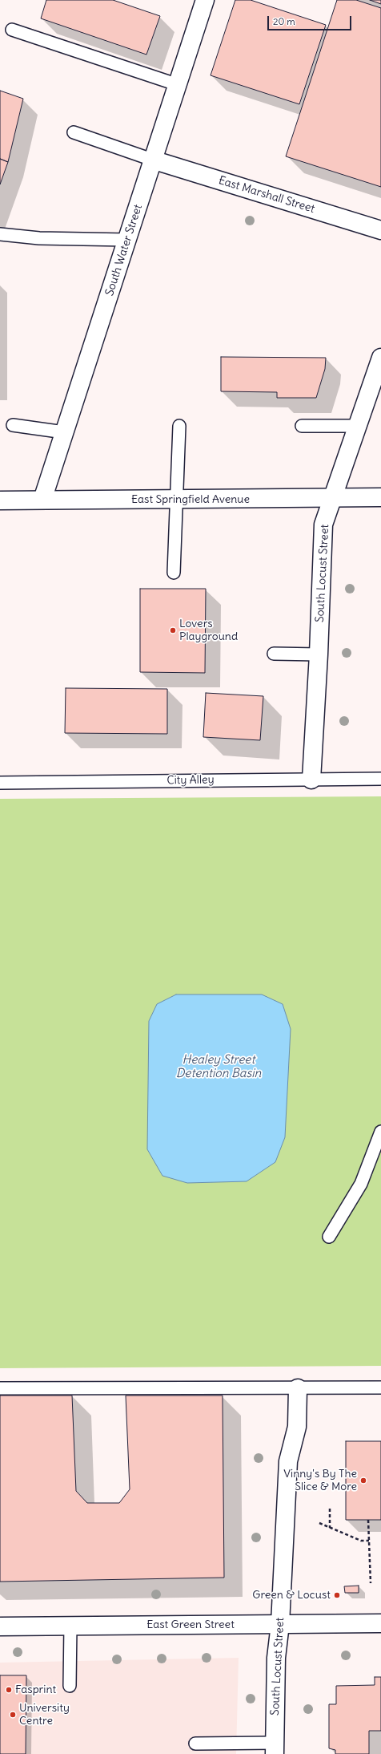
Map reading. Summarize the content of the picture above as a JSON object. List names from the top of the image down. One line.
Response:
{"streets":{"street":["East Marshall Street","South Water Street","East Springfield Avenue","South Locust Street","East Green Street"],"lane":["City Alley"]},"crossings":[["East Marshall Street","South Water Street"],["South Water Street","East Springfield Avenue"],["East Springfield Avenue","South Locust Street"],["South Locust Street","City Alley"],["South Locust Street","East Green Street"]],"water":["Healey Street Detention Basin"],"places":["Lovers Playground","Vinny's By The Slice & More","Green & Locust","Fasprint","University Centre"],"scale_bar":"20 m"}
